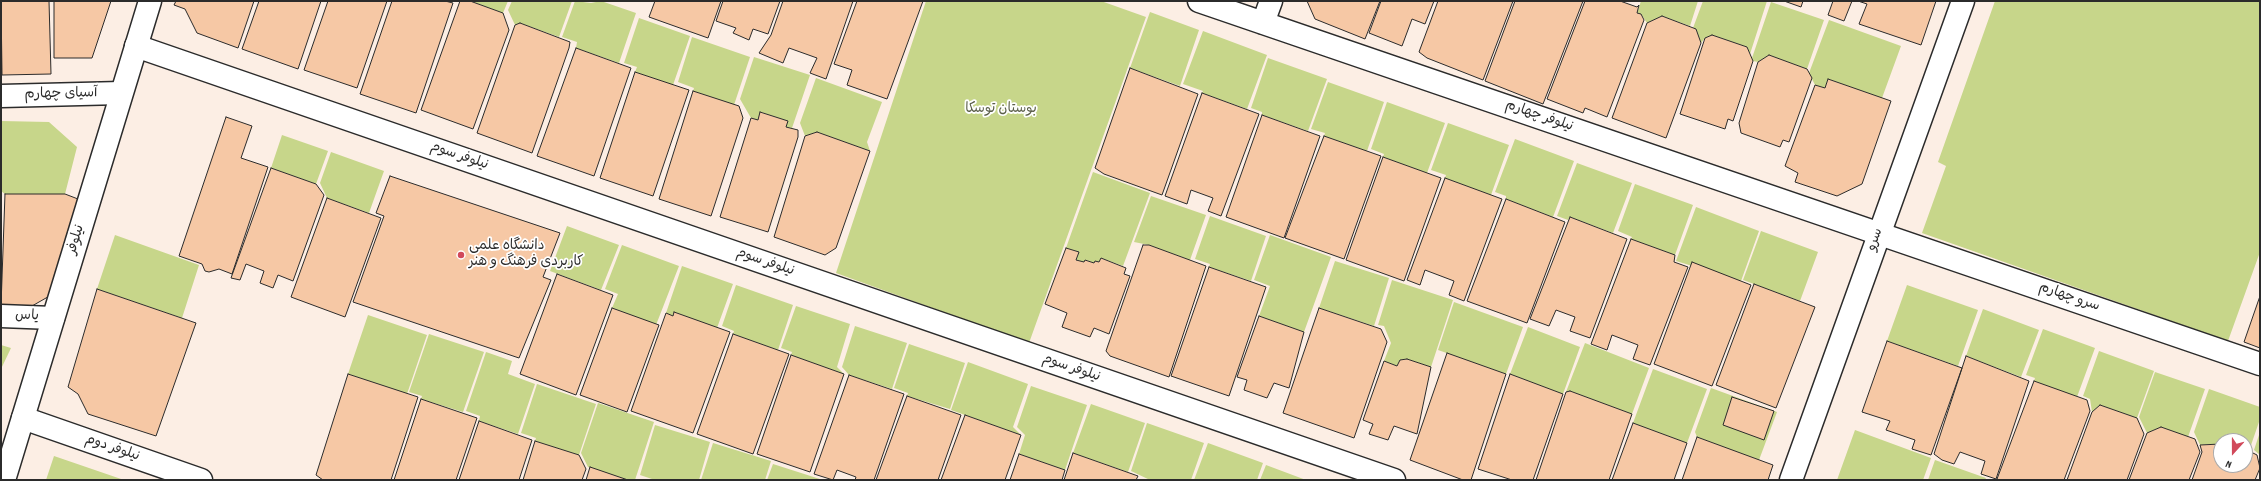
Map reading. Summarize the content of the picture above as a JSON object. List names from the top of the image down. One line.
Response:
{"streets":{"street":["آسیای چهارم","نیلوفر چهارم","نیلوفر سوم","نیلوفر","سرو","سرو چهارم","یاس","نیلوفر دوم"]},"crossings":[["آسیای چهارم","نیلوفر"],["نیلوفر چهارم","سرو"],["نیلوفر چهارم","سرو چهارم"],["نیلوفر سوم","نیلوفر"],["نیلوفر","یاس"],["نیلوفر","نیلوفر دوم"],["سرو","سرو چهارم"]],"parks":["بوستان توسکا"],"places":["دانشگاه علمی کاربردی فرهنگ و هنر"],"north":"bottom"}
